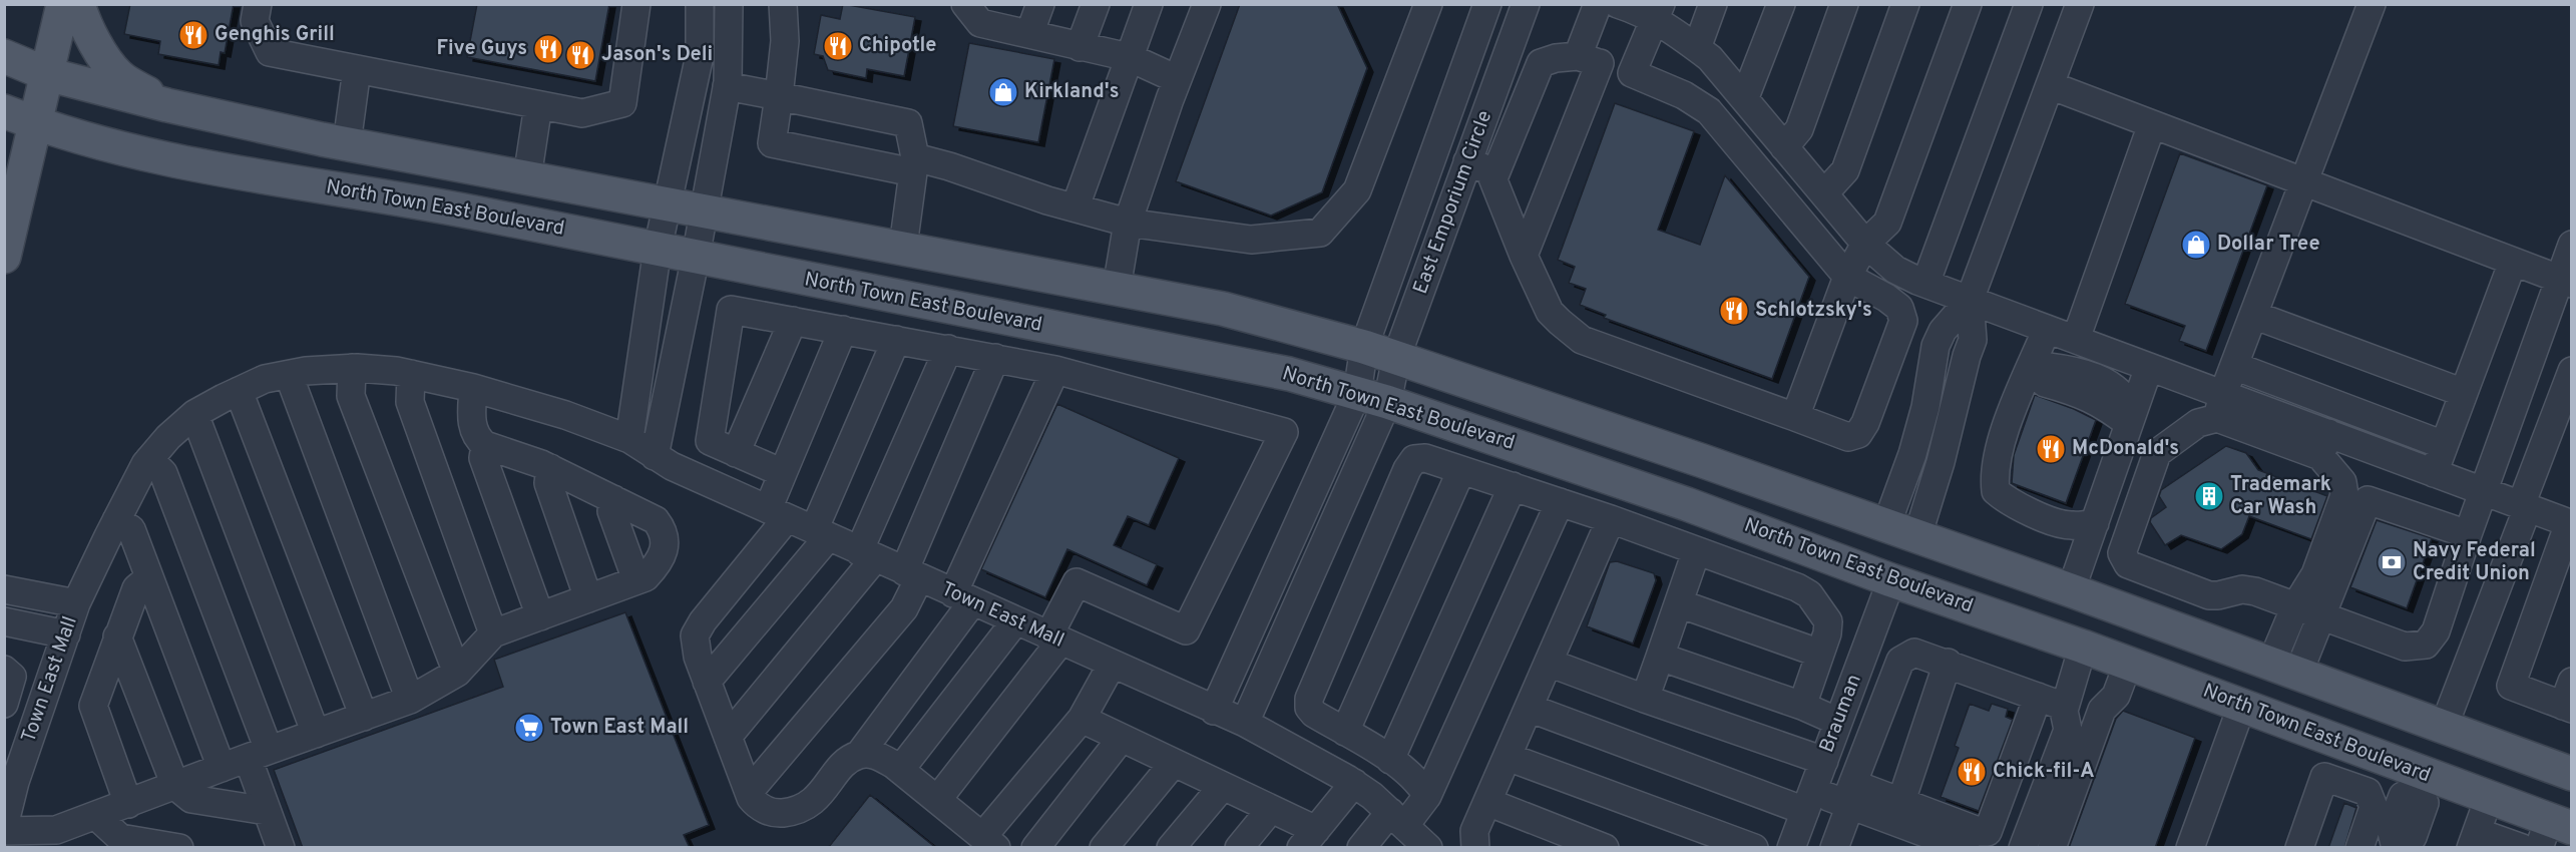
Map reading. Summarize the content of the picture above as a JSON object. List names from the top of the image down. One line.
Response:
{"streets":{"main road":["North Town East Boulevard"],"street":["East Emporium Circle","Town East Mall","Brauman"]},"crossings":[["East Emporium Circle","North Town East Boulevard"],["North Town East Boulevard","Brauman"]],"places":{"restaurant":["Genghis Grill","Chipotle","Five Guys","Jason's Deli","Schlotzsky's","McDonald's","Chick-fil-A"],"shop":["Kirkland's","Dollar Tree"],"building":["Trademark Car Wash"],"bank":["Navy Federal Credit Union"],"supermarket":["Town East Mall"]}}
